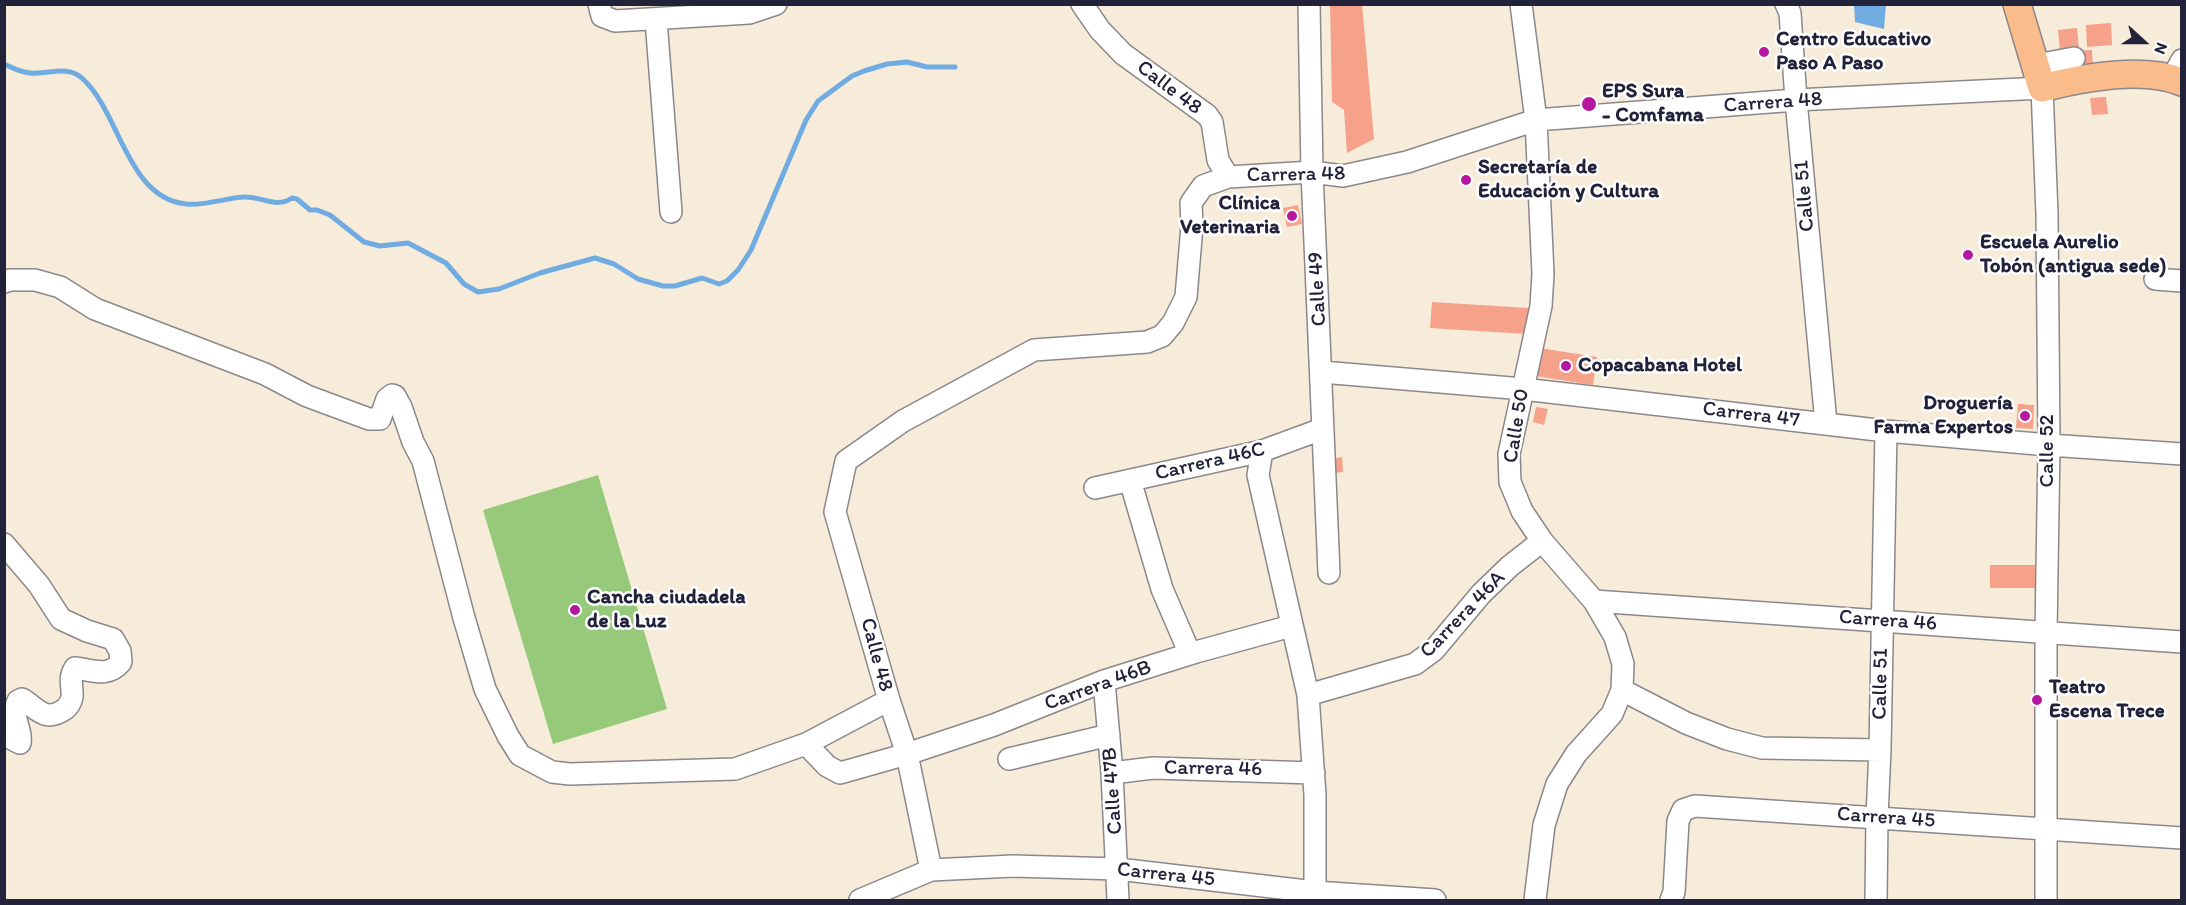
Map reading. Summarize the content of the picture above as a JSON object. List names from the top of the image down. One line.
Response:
{"streets":{"main road":["Carrera 48","Calle 52"],"street":["Calle 48","Calle 51","Calle 49","Carrera 47","Calle 50","Carrera 46C","Carrera 46A","Carrera 46","Carrera 46B","Calle 47B","Carrera 45"]},"crossings":[["Calle 48","Carrera 48"],["Calle 48","Carrera 46B"],["Carrera 48","Calle 51"],["Carrera 48","Calle 49"],["Carrera 48","Calle 50"],["Carrera 48","Calle 52"],["Calle 51","Carrera 47"],["Calle 51","Carrera 46"],["Calle 51","Carrera 45"],["Calle 49","Carrera 47"],["Calle 49","Carrera 46C"],["Carrera 47","Calle 50"],["Carrera 47","Calle 52"],["Calle 50","Carrera 46A"],["Calle 50","Carrera 46"],["Calle 52","Carrera 46"],["Calle 52","Carrera 45"],["Carrera 46","Calle 47B"],["Carrera 46B","Calle 47B"],["Calle 47B","Carrera 45"]],"places":["Centro Educativo Paso A Paso","EPS Sura - Comfama","Secretaría de Educación y Cultura","Clínica Veterinaria","Escuela Aurelio Tobón (antigua sede)","Copacabana Hotel","Droguería Farma Expertos","Cancha ciudadela de la Luz","Teatro Escena Trece"],"north":"right"}
